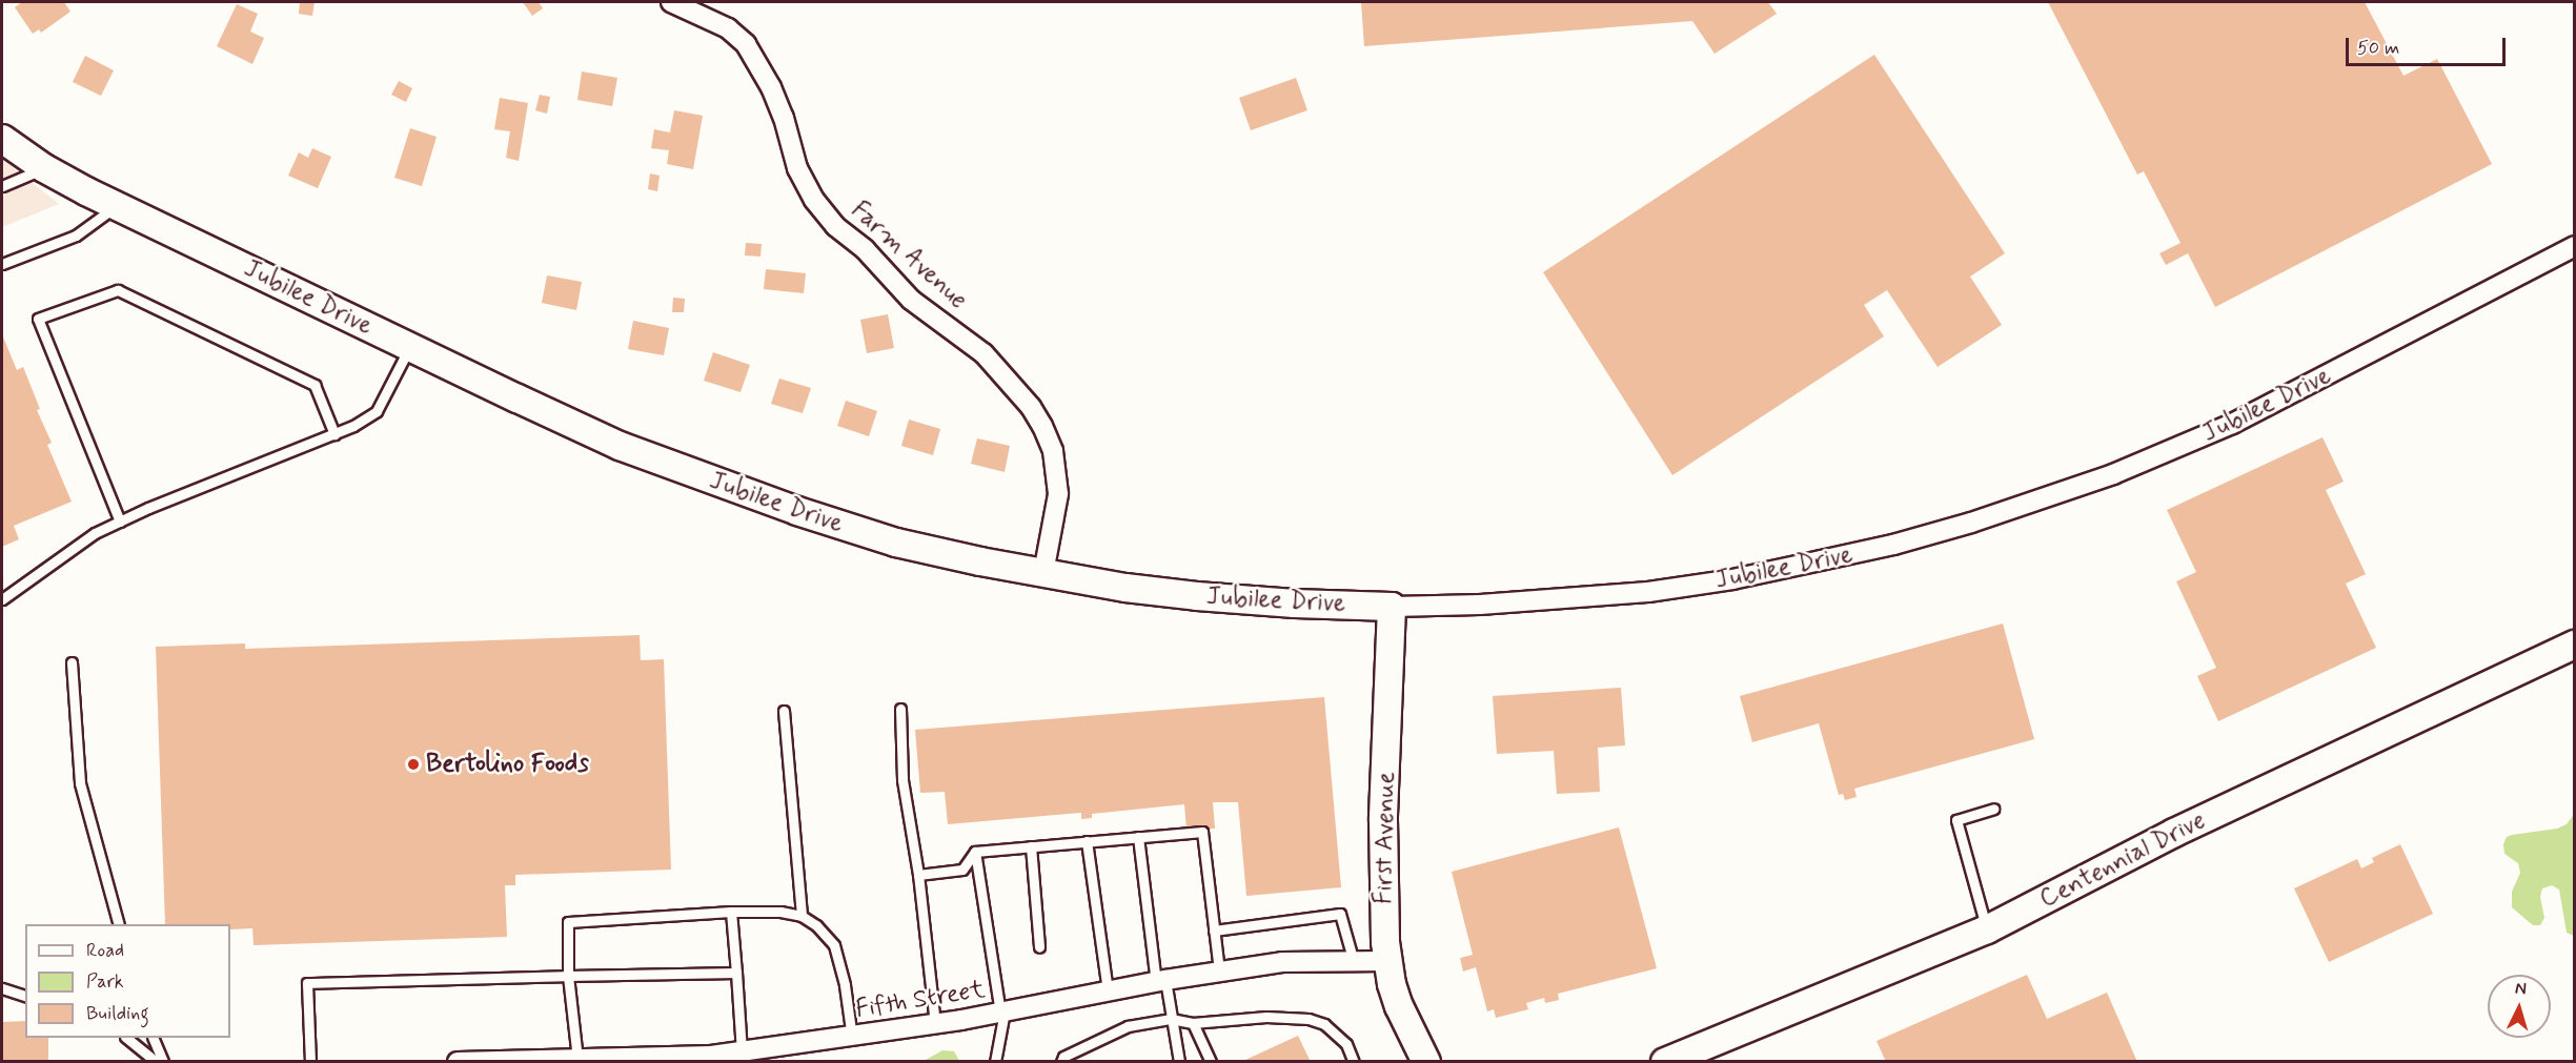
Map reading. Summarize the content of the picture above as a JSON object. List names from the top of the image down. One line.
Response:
{"streets":{"street":["Farm Avenue","Jubilee Drive","First Avenue","Centennial Drive","Fifth Street"]},"crossings":[["Farm Avenue","Jubilee Drive"],["Jubilee Drive","First Avenue"],["First Avenue","Fifth Street"]],"places":["Bertolino Foods"],"legend":["Road","Park","Building"],"scale_bar":"50 m","north":"top"}
